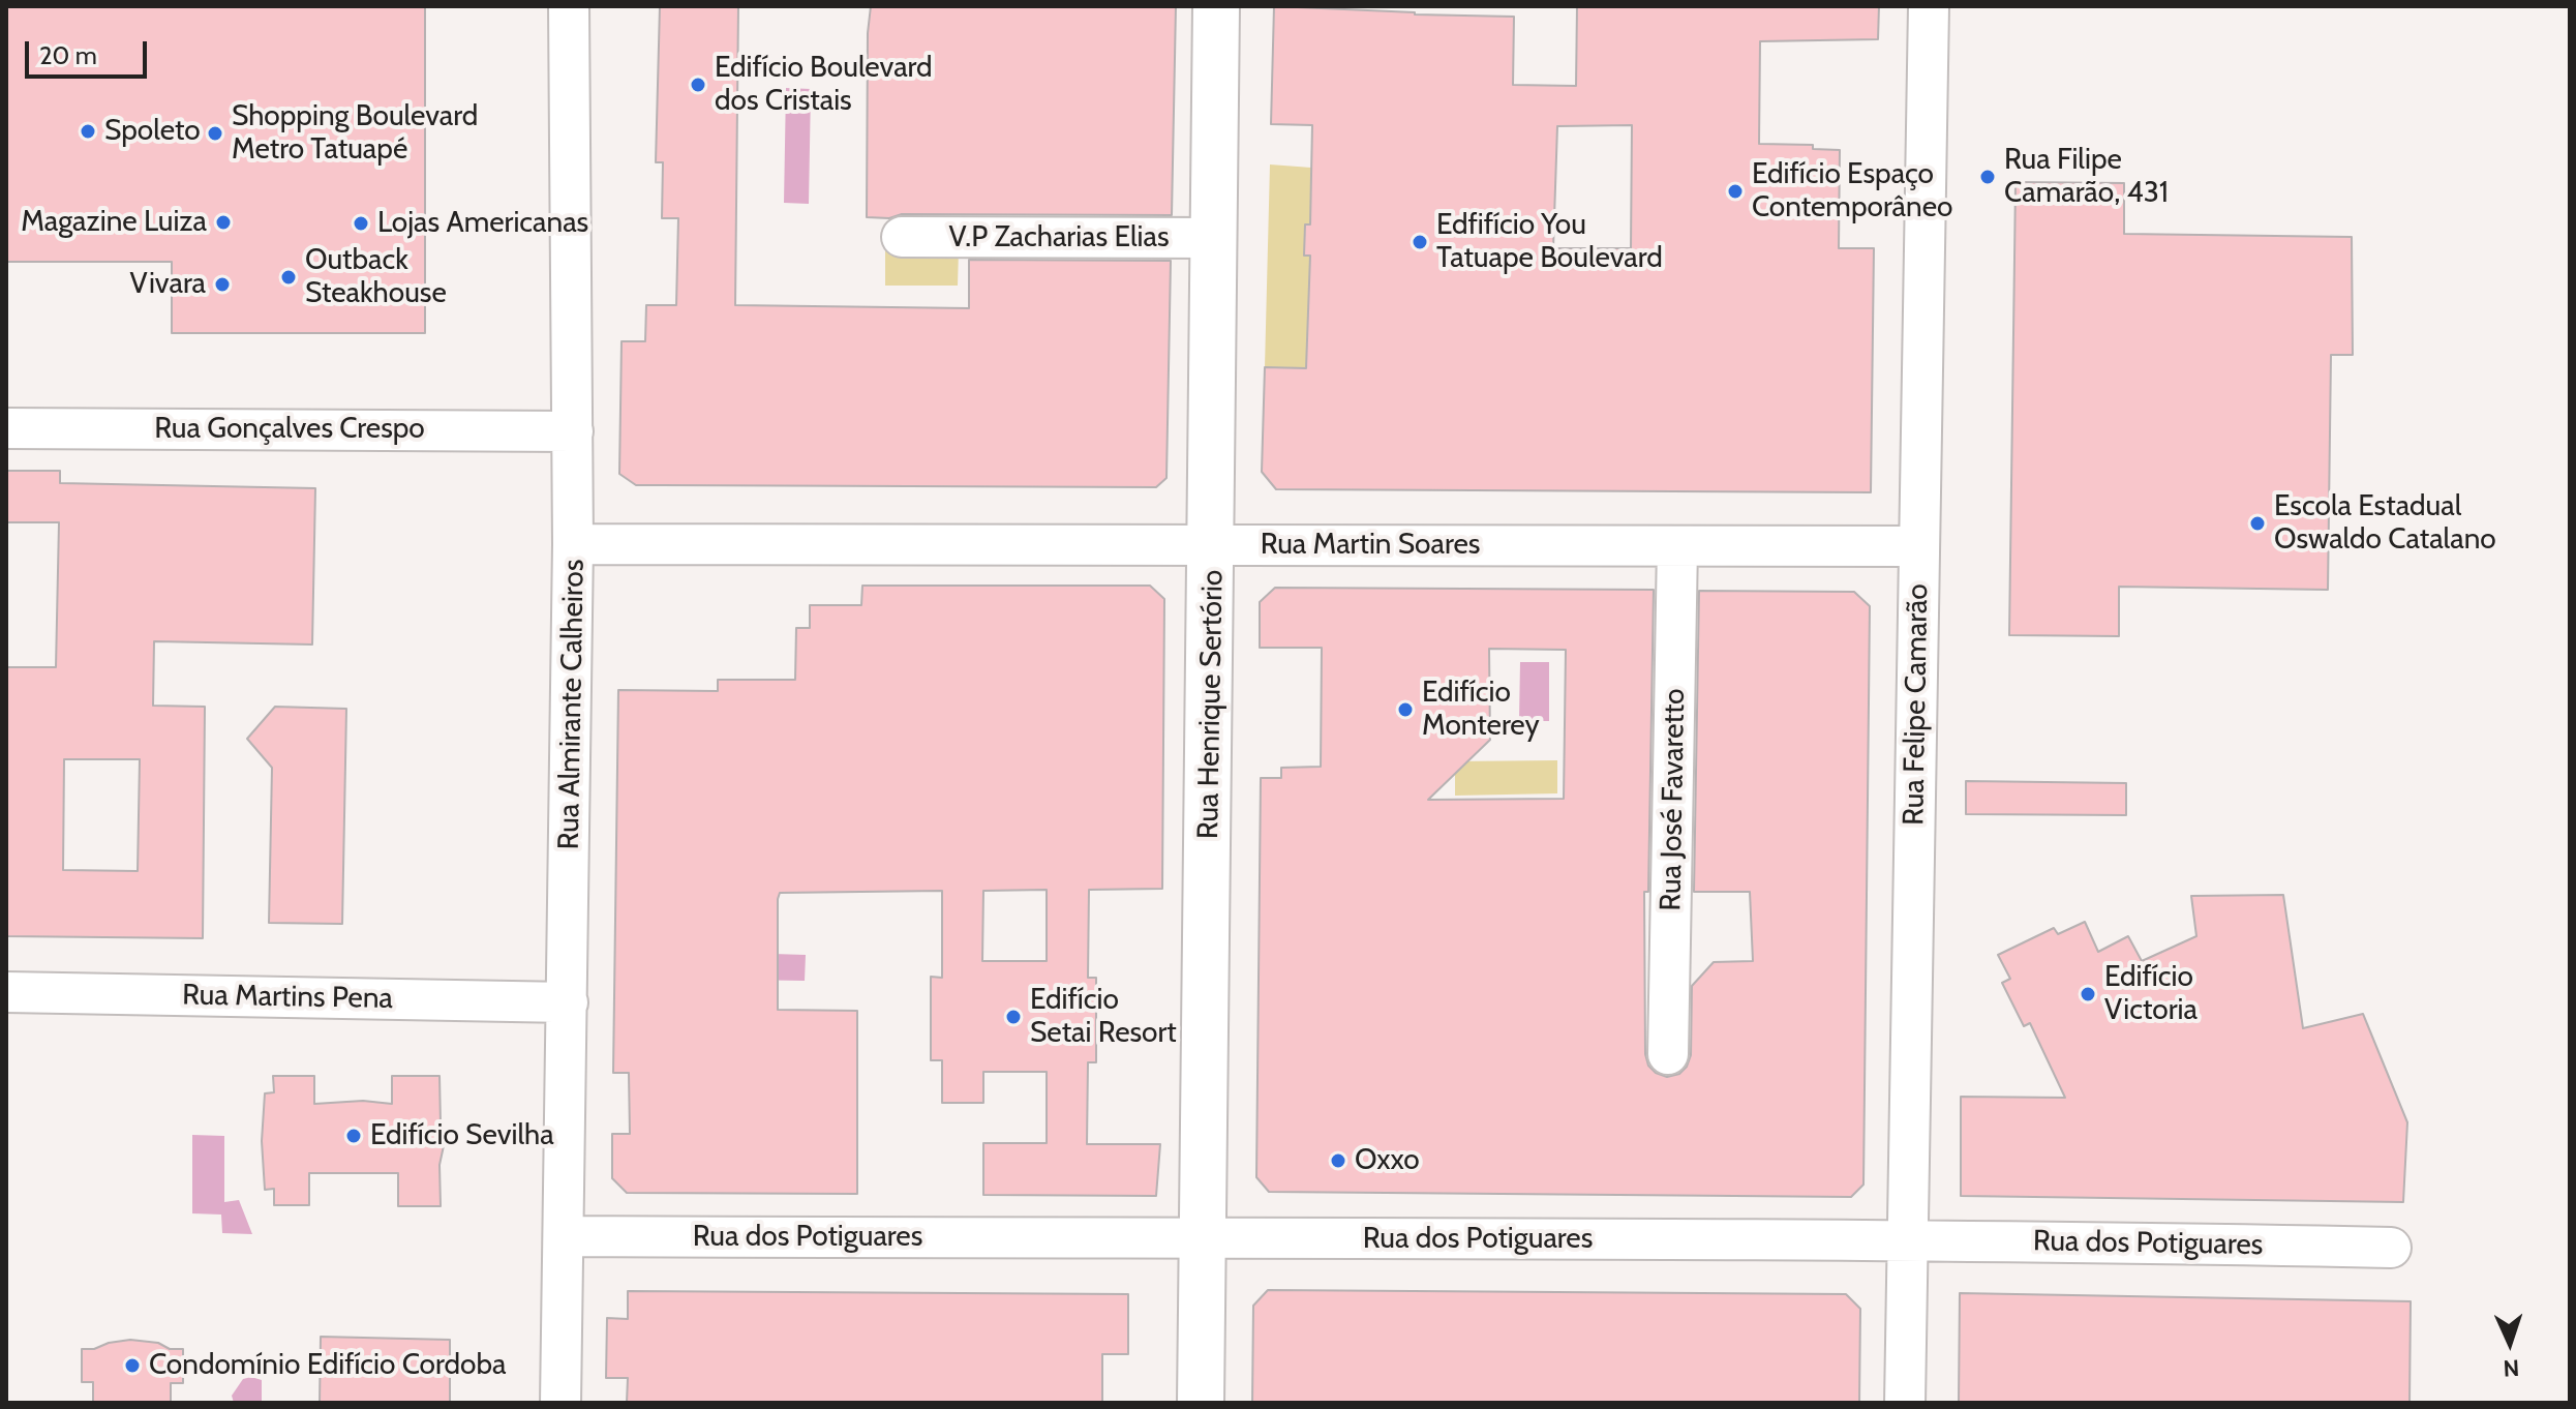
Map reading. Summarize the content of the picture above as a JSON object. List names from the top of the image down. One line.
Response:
{"streets":{"street":["V.P Zacharias Elias","Rua Gonçalves Crespo","Rua Martin Soares","Rua Almirante Calheiros","Rua Henrique Sertório","Rua Felipe Camarão","Rua José Favaretto","Rua Martins Pena","Rua dos Potiguares"]},"crossings":[["V.P Zacharias Elias","Rua Henrique Sertório"],["Rua Gonçalves Crespo","Rua Almirante Calheiros"],["Rua Martin Soares","Rua Almirante Calheiros"],["Rua Martin Soares","Rua Henrique Sertório"],["Rua Martin Soares","Rua Felipe Camarão"],["Rua Martin Soares","Rua José Favaretto"],["Rua Almirante Calheiros","Rua Martins Pena"],["Rua Almirante Calheiros","Rua dos Potiguares"],["Rua Henrique Sertório","Rua dos Potiguares"],["Rua Felipe Camarão","Rua dos Potiguares"]],"places":["Edifício Boulevard dos Cristais","Spoleto","Shopping Boulevard Metro Tatuapé","Rua Filipe Camarão, 431","Edifício Espaço Contemporâneo","Magazine Luiza","Lojas Americanas","Edfifício You Tatuape Boulevard","Outback Steakhouse","Vivara","Escola Estadual Oswaldo Catalano","Edifício Monterey","Edifício Victoria","Edifício Setai Resort","Edifício Sevilha","Oxxo","Condomínio Edifício Cordoba"],"scale_bar":"20 m","north":"bottom"}
